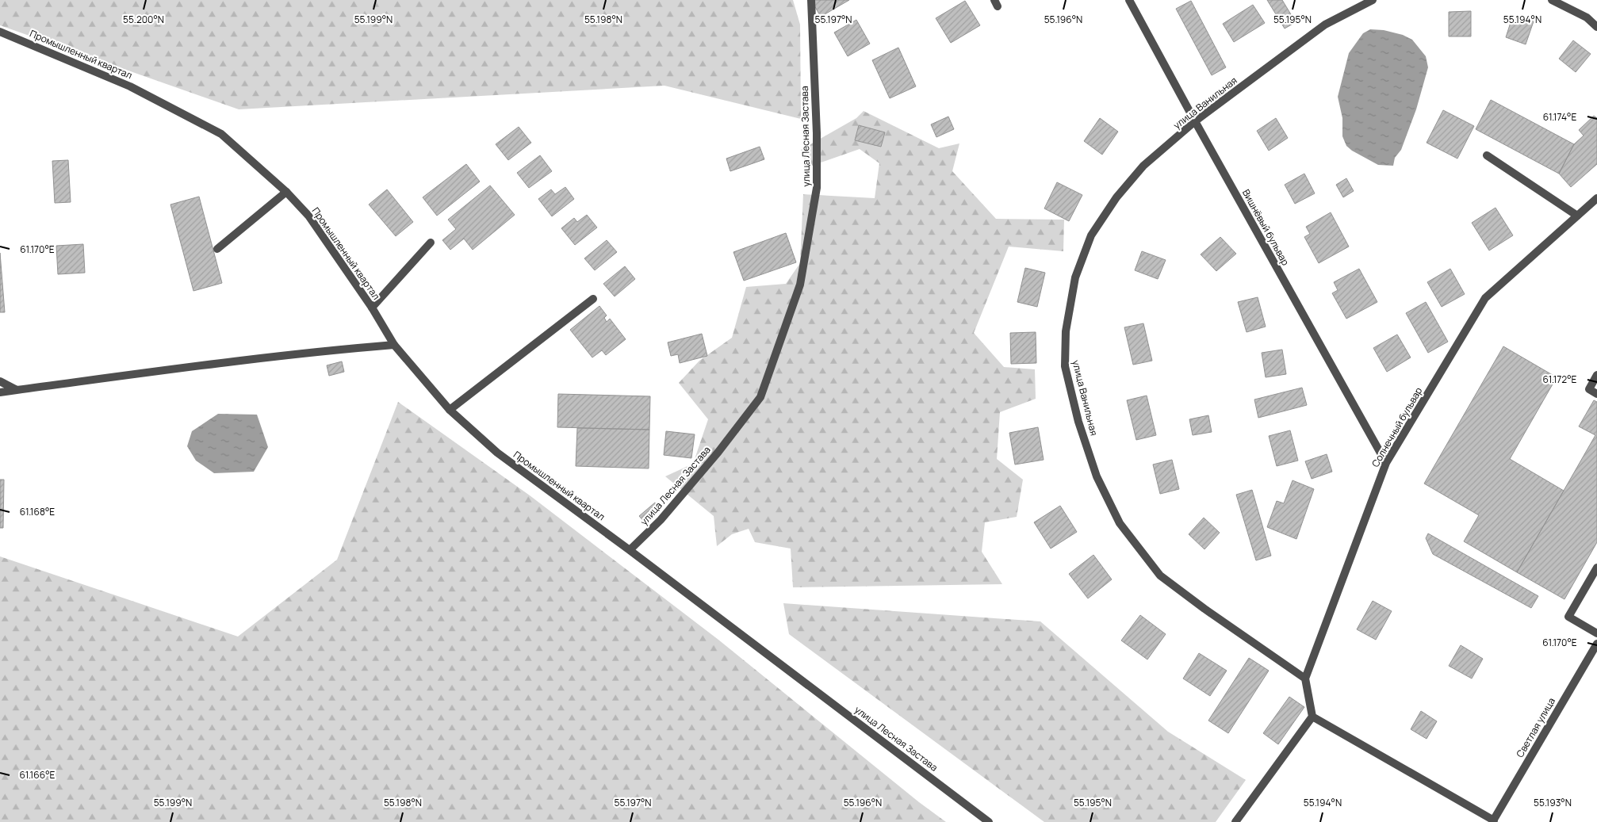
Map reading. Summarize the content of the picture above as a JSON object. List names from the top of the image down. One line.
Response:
{"streets":{"street":["Промышленный квартал","улица Ванильная","улица Лесная Застава","Вишнёвый бульвар","Солнечный бульвар","Светлая улица"]},"crossings":[["Промышленный квартал","улица Лесная Застава"],["улица Ванильная","Вишнёвый бульвар"],["улица Ванильная","Солнечный бульвар"],["Вишнёвый бульвар","Солнечный бульвар"]],"coordinates":["55.200°N","55.199°N","55.198°N","55.197°N","55.196°N","55.195°N","55.194°N","61.174°E","61.170°E","61.172°E","61.168°E","61.166°E","55.193°N"]}
